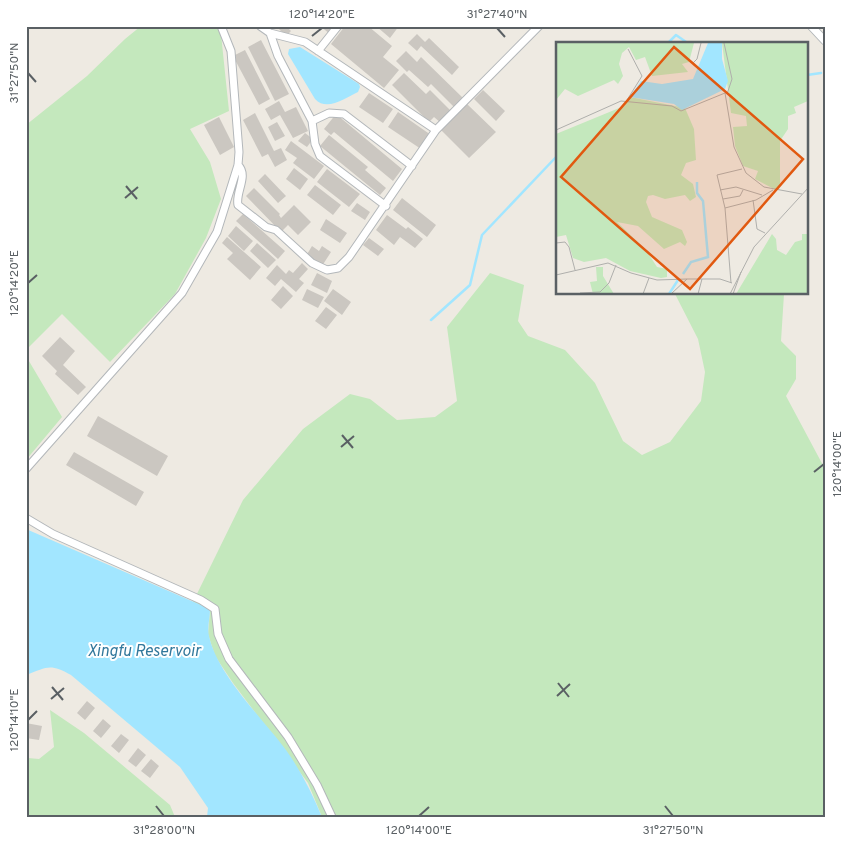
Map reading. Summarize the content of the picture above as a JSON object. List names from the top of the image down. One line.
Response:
{"water":["Xingfu Reservoir"],"coordinates":["120°14'20\"E","31°27'40\"N","31°27'50\"N","120°14'00\"E","120°14'10\"E","31°28'00\"N"]}
